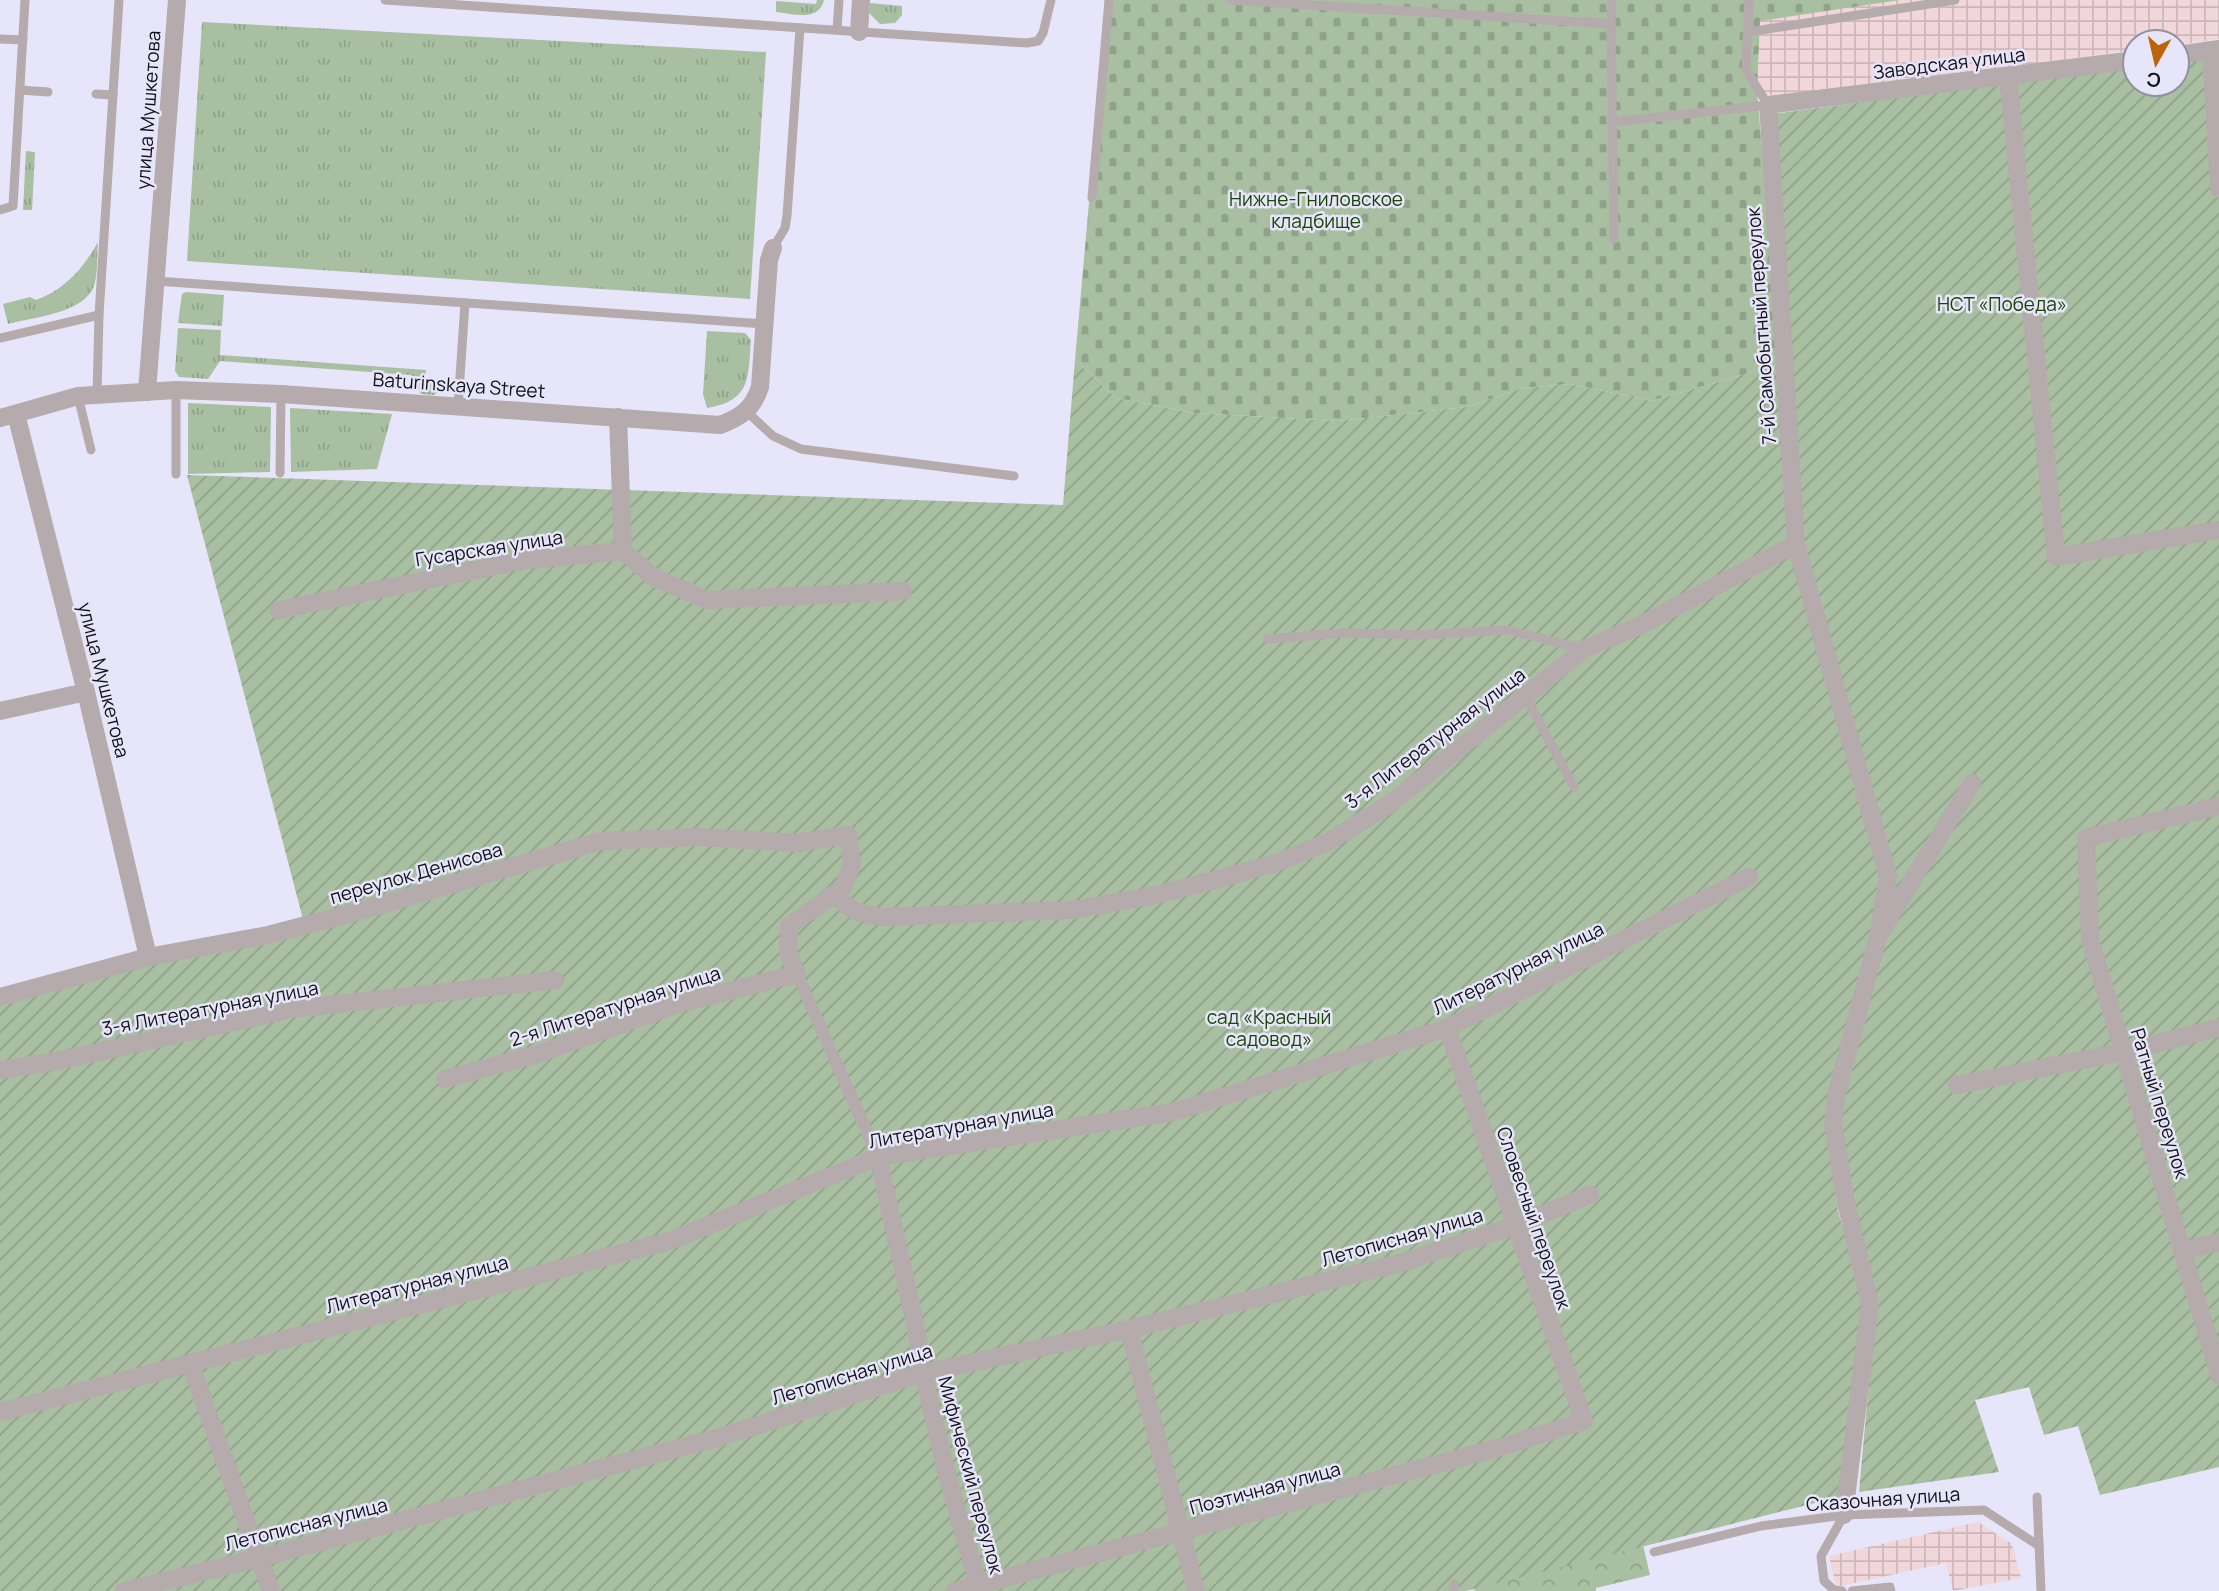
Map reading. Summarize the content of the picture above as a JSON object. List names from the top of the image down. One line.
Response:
{"streets":{"street":["Заводская улица","улица Мушкетова","7-й Самобытный переулок","Baturinskaya Street","Гусарская улица","3-я Литературная улица","переулок Денисова","Литературная улица","2-я Литературная улица","Ратный переулок","Словесный переулок","Летописная улица","Мифический переулок","Поэтичная улица"],"lane":["Сказочная улица"]},"crossings":[["Заводская улица","7-й Самобытный переулок"],["улица Мушкетова","Baturinskaya Street"],["улица Мушкетова","переулок Денисова"],["7-й Самобытный переулок","3-я Литературная улица"],["3-я Литературная улица","Мифический переулок"],["переулок Денисова","Мифический переулок"],["Литературная улица","Словесный переулок"],["Литературная улица","Мифический переулок"],["2-я Литературная улица","Мифический переулок"],["Словесный переулок","Летописная улица"],["Словесный переулок","Поэтичная улица"],["Летописная улица","Мифический переулок"],["Мифический переулок","Поэтичная улица"]],"parks":["Нижне-Гниловское кладбище","НСТ «Победа»","сад «Красный садовод»"],"north":"bottom"}
